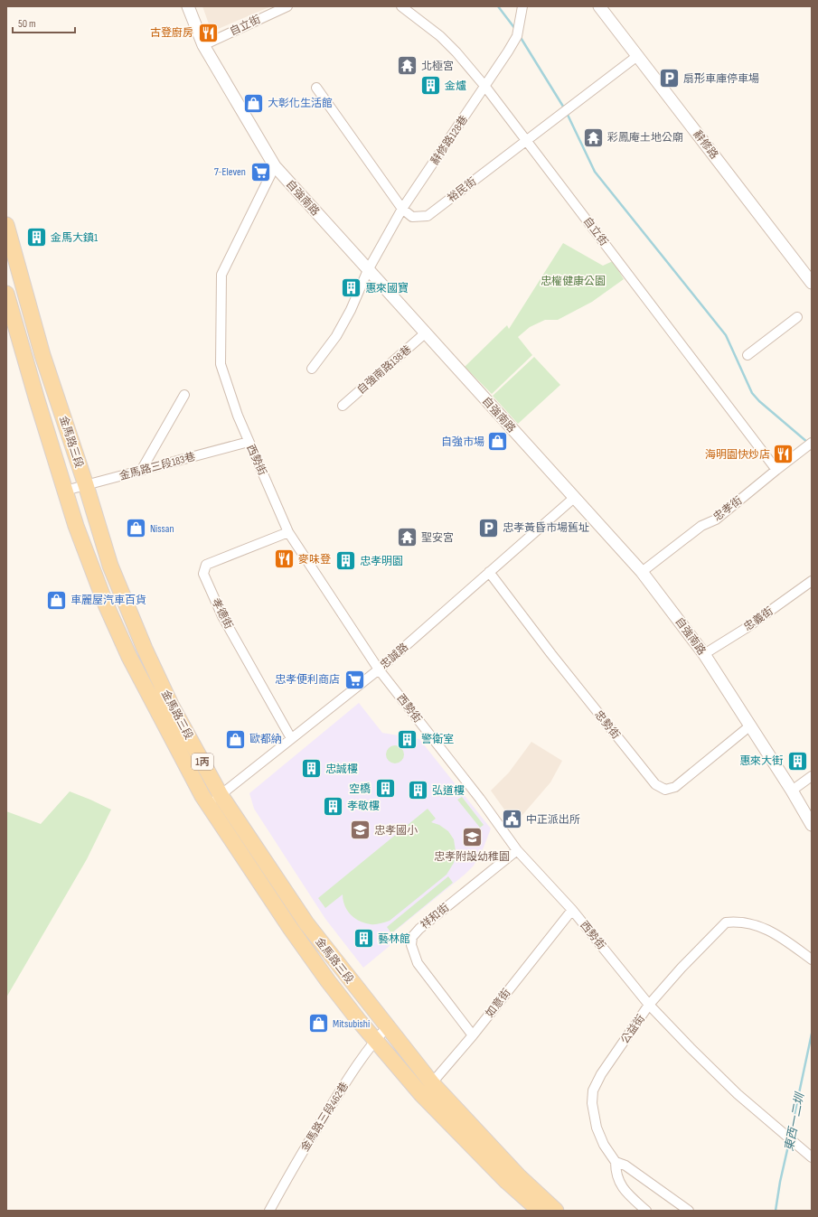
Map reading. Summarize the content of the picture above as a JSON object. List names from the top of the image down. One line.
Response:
{"streets":{"main road":["金馬路三段","1丙"],"street":["自立街","辭修路128巷","辭修路","裕民街","自強南路","自強南路138巷","西勢街","金馬路三段183巷","忠孝街","孝德街","忠義街","忠誠路","忠勢街","祥和街","如意街","公益街","金馬路三段462巷"]},"crossings":[["自立街","辭修路128巷"],["自立街","裕民街"],["自立街","自強南路"],["自立街","忠孝街"],["辭修路128巷","裕民街"],["辭修路128巷","自強南路"],["辭修路","裕民街"],["自強南路","自強南路138巷"],["自強南路","西勢街"],["自強南路","忠孝街"],["自強南路","忠義街"],["自強南路","忠誠路"],["自強南路","忠勢街"],["金馬路三段","金馬路三段183巷"],["金馬路三段","忠誠路"],["金馬路三段","如意街"],["金馬路三段","金馬路三段462巷"],["西勢街","金馬路三段183巷"],["西勢街","孝德街"],["西勢街","忠誠路"],["西勢街","祥和街"],["西勢街","如意街"],["西勢街","公益街"],["孝德街","忠誠路"],["忠誠路","忠勢街"],["祥和街","如意街"]],"water":["東西一二圳"],"parks":["忠權健康公園"],"places":{"restaurant":["古登廚房","海明園快炒店","麥味登"],"temple":["北極宮","彩鳳庵土地公廟","聖安宮"],"parking":["扇形車庫停車場","忠孝黃昏市場舊址"],"building":["金爐","金馬大鎮1","惠來國寶","忠孝明園","警衛室","惠來大街","忠誠樓","空橋","弘道樓","孝敬樓","藝林館"],"shop":["大彰化生活館","自強市場","Nissan","車麗屋汽車百貨","歐都納","Mitsubishi"],"supermarket":["7-Eleven","忠孝便利商店"],"public building":["中正派出所"],"school or university":["忠孝國小","忠孝附設幼稚園"]},"scale_bar":"50 m"}
